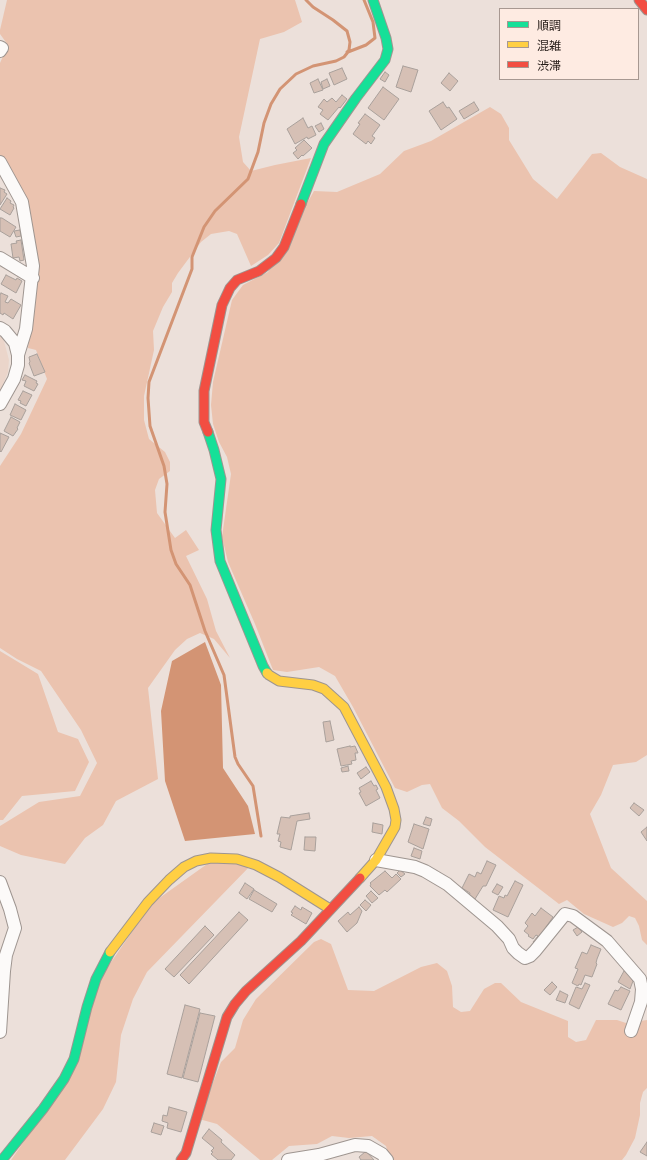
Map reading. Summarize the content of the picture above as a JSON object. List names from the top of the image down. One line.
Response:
{"legend":["順調","混雑","渋滞"]}
